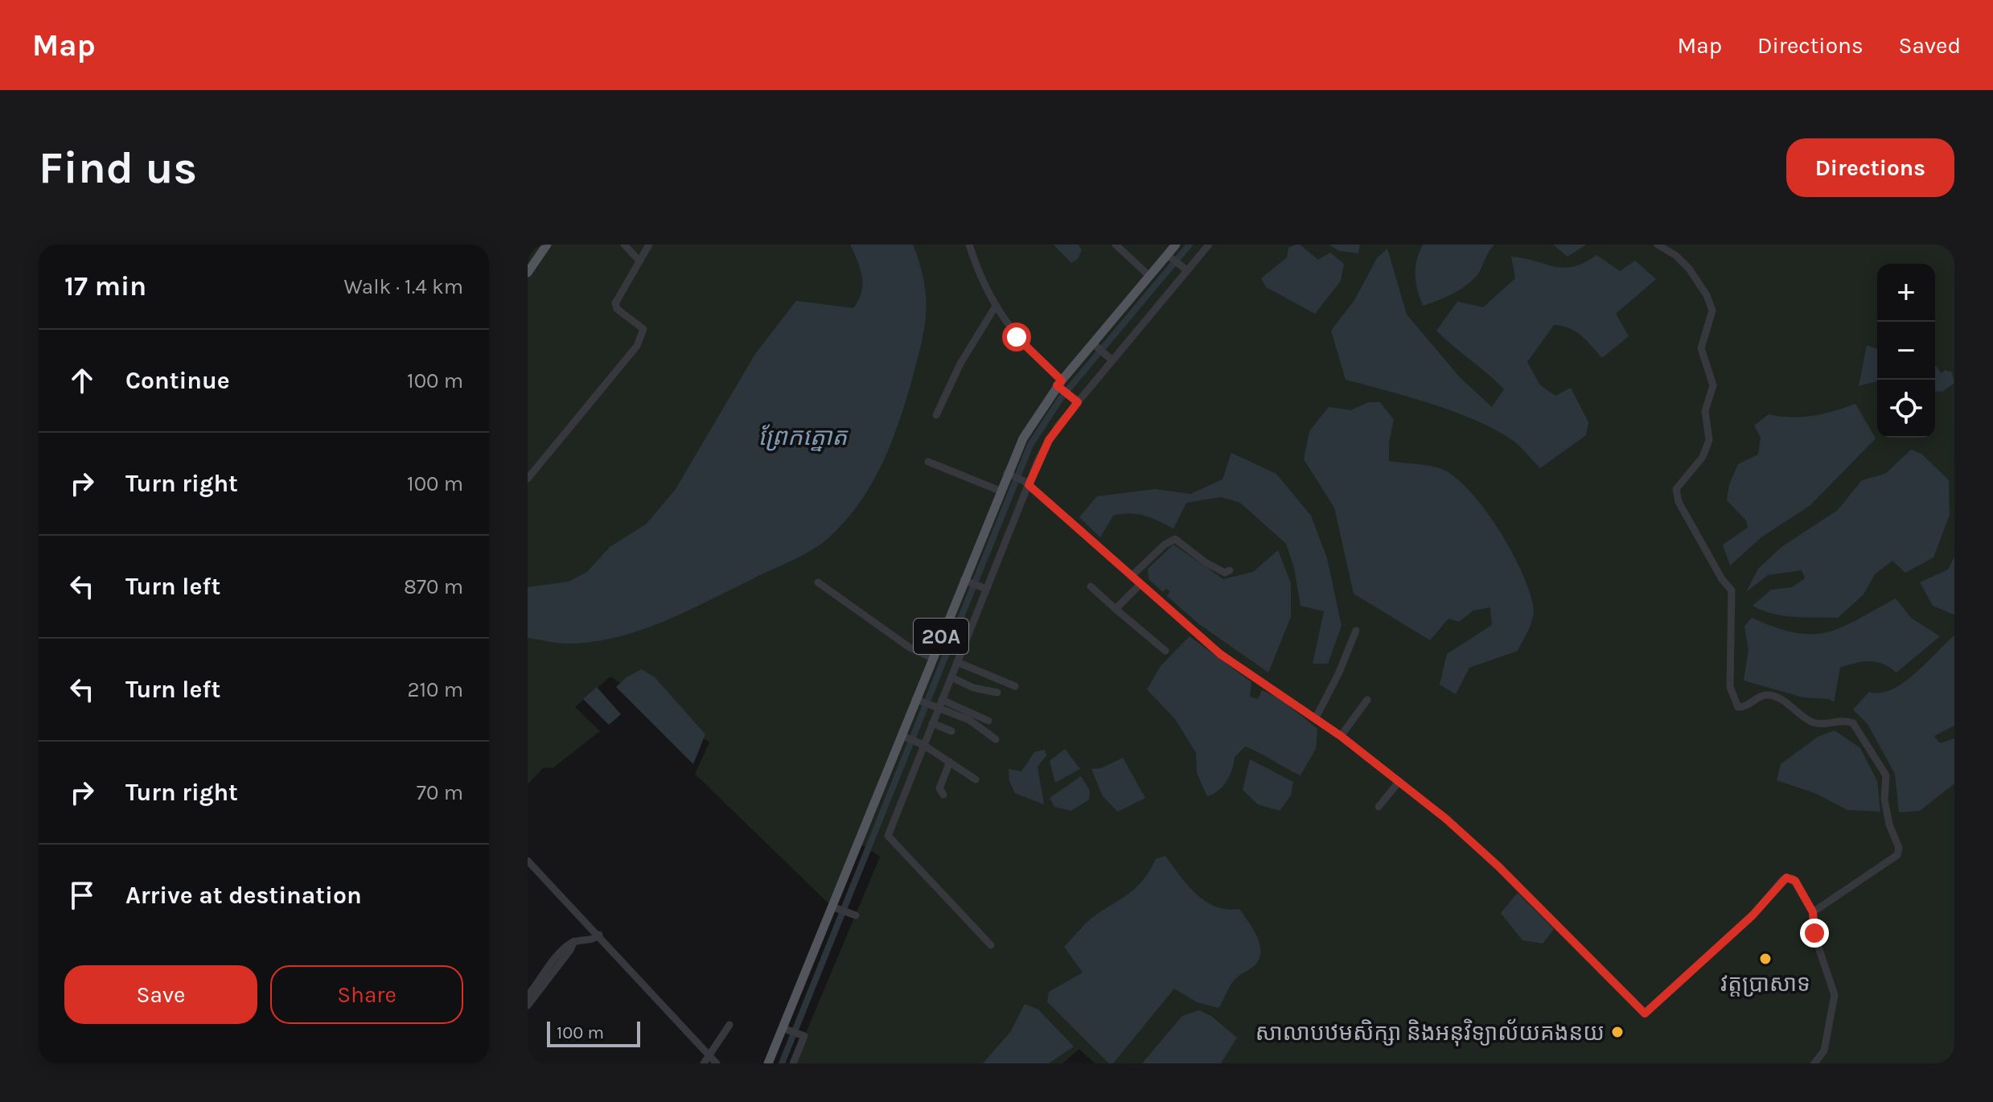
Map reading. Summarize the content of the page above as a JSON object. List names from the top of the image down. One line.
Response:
{"streets":{"main road":["20A"]},"water":["ព្រែកត្នោត"],"places":["វត្តប្រាសាទ","សាលាបឋមសិក្សា និងអនុវិទ្យាល័យគងនយ"],"scale_bar":"100 m","page":{"header":"Map","nav":["Map","Directions","Saved"],"buttons":["Directions",["Save","Share"]],"title":"Find us","heading":["17 min","Walk · 1.4 km"],"map_buttons":["+","−"],"list":[["Continue","100 m"],["Turn right","100 m"],["Turn left","870 m"],["Turn left","210 m"],["Turn right","70 m"],"Arrive at destination"],"scale":"100 m"}}
